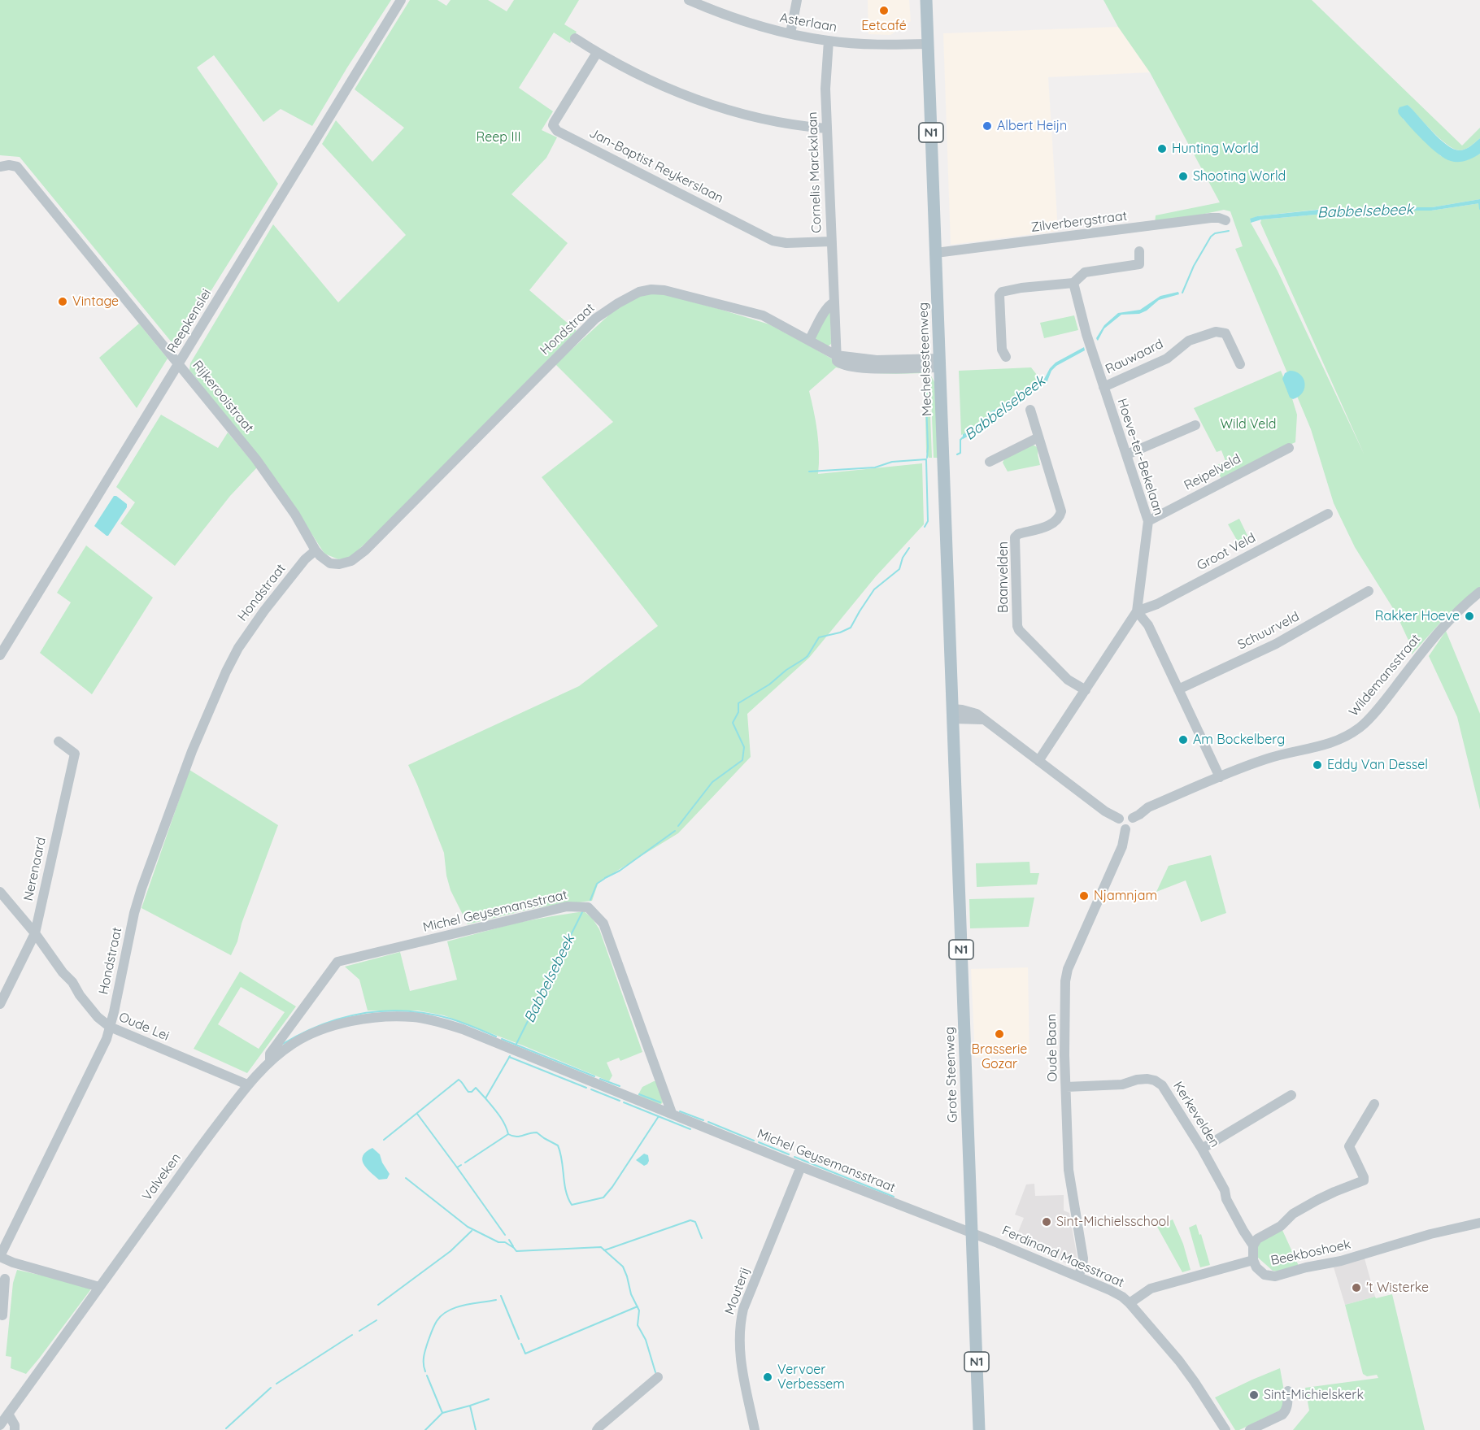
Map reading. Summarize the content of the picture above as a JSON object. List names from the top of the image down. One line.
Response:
{"streets":{"main road":["N1","Mechelsesteenweg","Grote Steenweg"],"street":["Asterlaan","Jan-Baptist Reykerslaan","Cornelis Marckxlaan","Zilverbergstraat","Reepkenslei","Hondstraat","Rauwaard","Rijkerooistraat","Hoeve-ter-Bekelaan","Reipelveld","Groot Veld","Baanvelden","Schuurveld","Wildemansstraat","Nerenaard","Michel Geysemansstraat","Oude Lei","Oude Baan","Kerkevelden","Valveken","Beekboshoek","Ferdinand Maesstraat","Mouterij"]},"crossings":[["Asterlaan","Cornelis Marckxlaan"],["Asterlaan","Mechelsesteenweg"],["Jan-Baptist Reykerslaan","Cornelis Marckxlaan"],["Cornelis Marckxlaan","Hondstraat"],["Zilverbergstraat","Mechelsesteenweg"],["Reepkenslei","Rijkerooistraat"],["Hondstraat","Mechelsesteenweg"],["Hondstraat","Rijkerooistraat"],["Hondstraat","Oude Lei"],["Rauwaard","Hoeve-ter-Bekelaan"],["Mechelsesteenweg","Grote Steenweg"],["Hoeve-ter-Bekelaan","Reipelveld"],["Hoeve-ter-Bekelaan","Groot Veld"],["Hoeve-ter-Bekelaan","Baanvelden"],["Wildemansstraat","Oude Baan"],["Nerenaard","Oude Lei"],["Michel Geysemansstraat","Oude Lei"],["Michel Geysemansstraat","Grote Steenweg"],["Michel Geysemansstraat","Valveken"],["Michel Geysemansstraat","Ferdinand Maesstraat"],["Michel Geysemansstraat","Mouterij"],["Oude Lei","Valveken"],["Oude Baan","Kerkevelden"],["Oude Baan","Ferdinand Maesstraat"],["Grote Steenweg","Ferdinand Maesstraat"],["Beekboshoek","Ferdinand Maesstraat"]],"water":["Babbelsebeek"],"parks":["Reep III","Wild Veld"],"places":["Eetcafé","Albert Heijn","Hunting World","Shooting World","Vintage","Rakker Hoeve","Am Bockelberg","Eddy Van Dessel","Njamnjam","Brasserie Gozar","Sint-Michielsschool","'t Wisterke","Vervoer Verbessem","Sint-Michielskerk"]}
